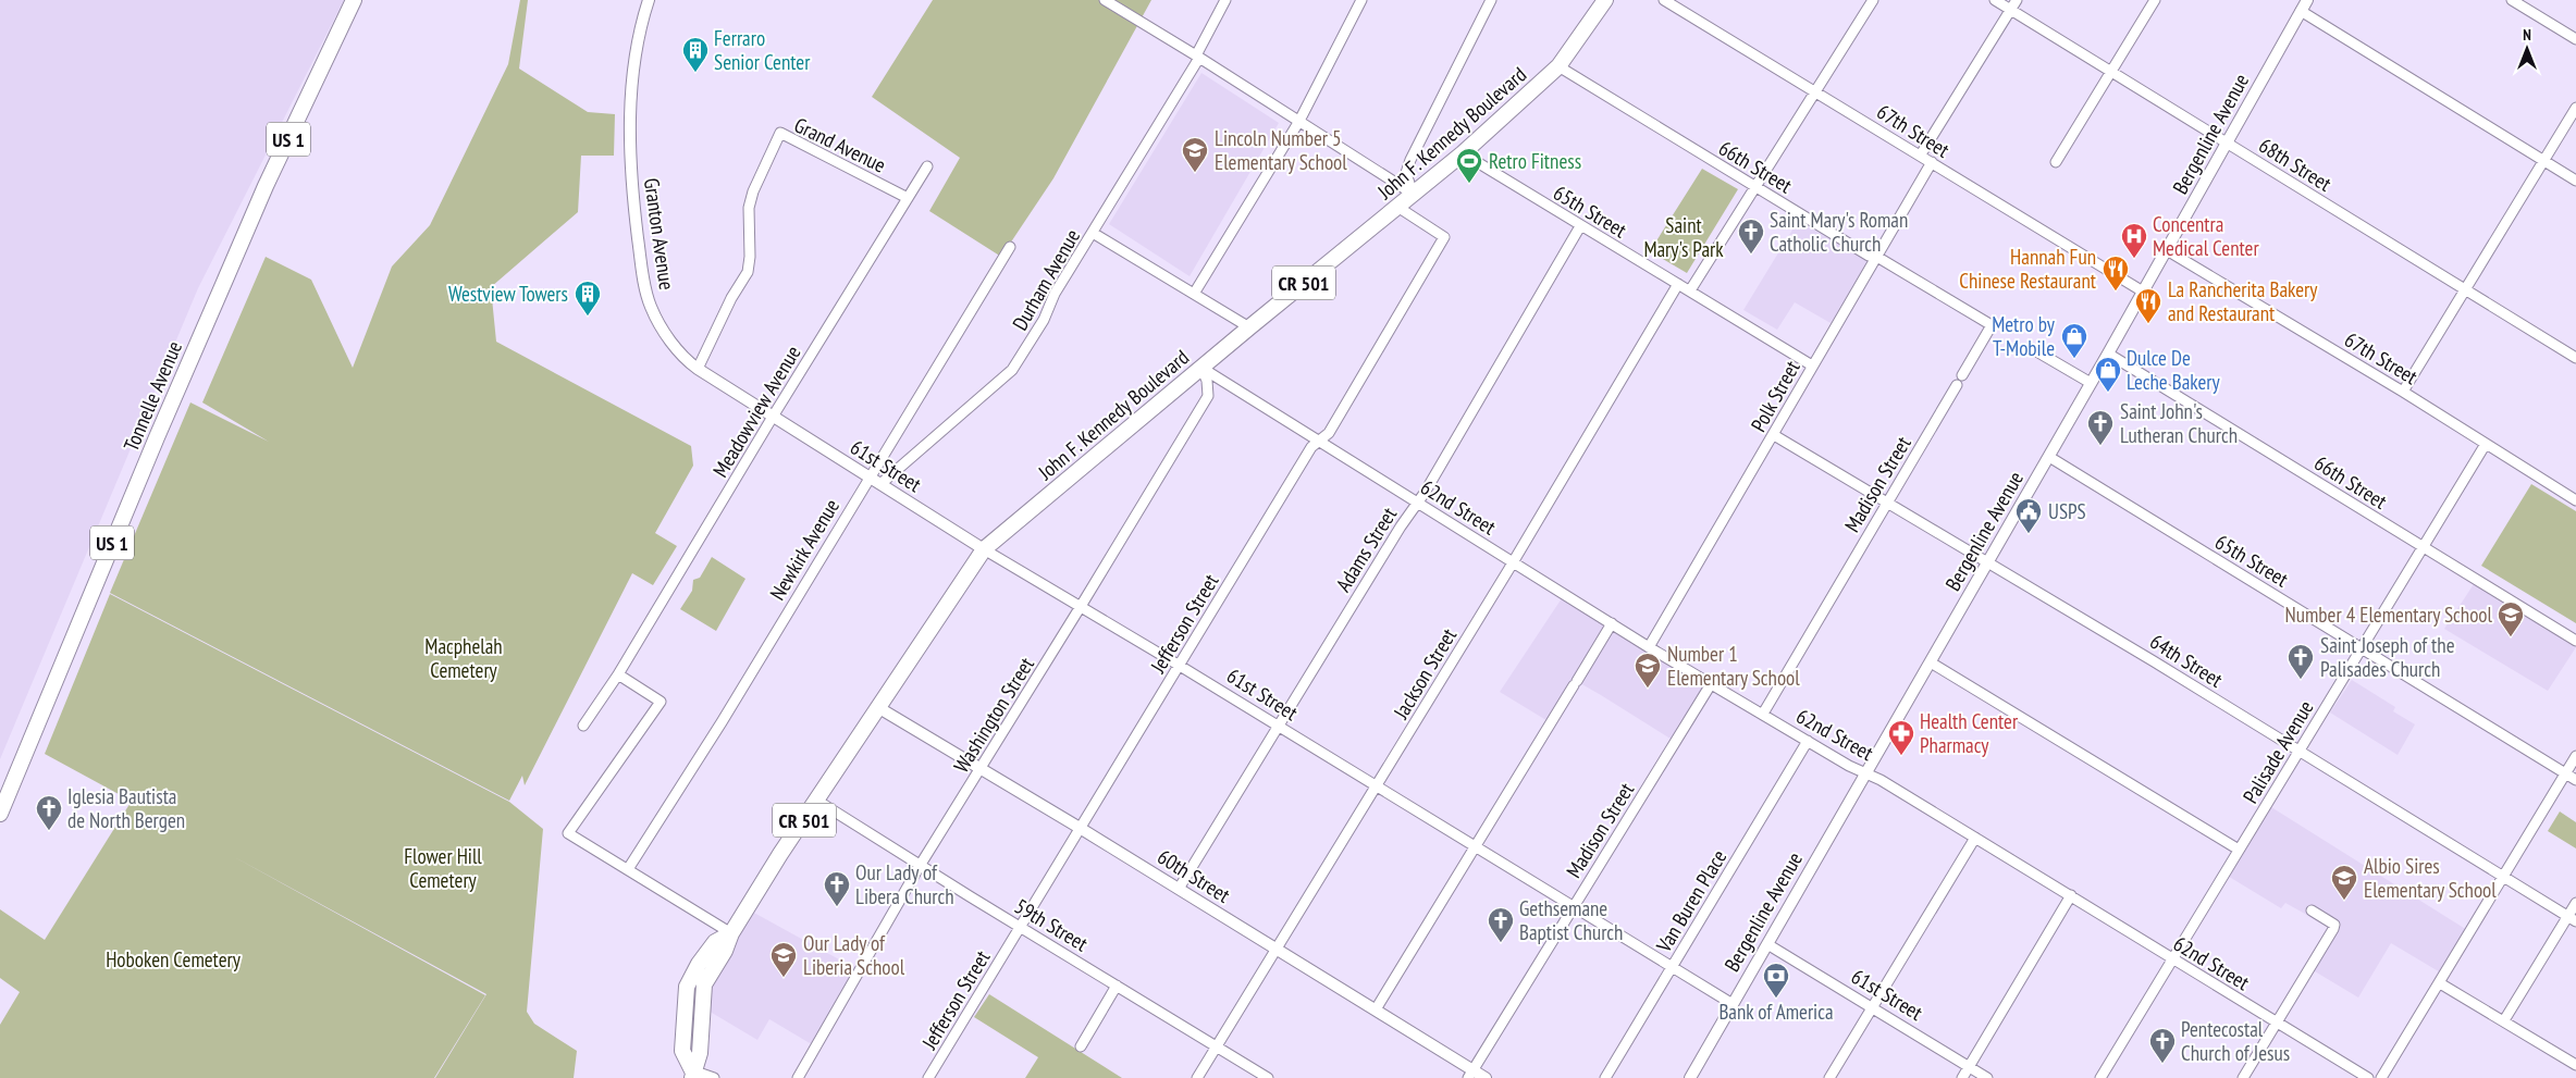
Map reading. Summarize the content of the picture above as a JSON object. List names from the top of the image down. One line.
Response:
{"streets":{"main road":["John F. Kennedy Boulevard","US 1","CR 501","Tonnelle Avenue"],"street":["67th Street","Bergenline Avenue","Grand Avenue","68th Street","66th Street","65th Street","Granton Avenue","Durham Avenue","Polk Street","Meadowview Avenue","61st Street","Madison Street","62nd Street","Newkirk Avenue","Adams Street","Jefferson Street","64th Street","Jackson Street","Washington Street","Palisade Avenue","60th Street","Van Buren Place","59th Street"]},"crossings":[["67th Street","Bergenline Avenue"],["67th Street","Polk Street"],["67th Street","Palisade Avenue"],["John F. Kennedy Boulevard","66th Street"],["John F. Kennedy Boulevard","65th Street"],["John F. Kennedy Boulevard","61st Street"],["John F. Kennedy Boulevard","62nd Street"],["John F. Kennedy Boulevard","Jefferson Street"],["John F. Kennedy Boulevard","Washington Street"],["John F. Kennedy Boulevard","60th Street"],["John F. Kennedy Boulevard","59th Street"],["Bergenline Avenue","68th Street"],["Bergenline Avenue","66th Street"],["Bergenline Avenue","65th Street"],["Bergenline Avenue","61st Street"],["Bergenline Avenue","62nd Street"],["Bergenline Avenue","64th Street"],["Grand Avenue","Granton Avenue"],["Grand Avenue","Meadowview Avenue"],["66th Street","Polk Street"],["66th Street","Palisade Avenue"],["65th Street","Polk Street"],["65th Street","Adams Street"],["65th Street","Jackson Street"],["65th Street","Palisade Avenue"],["Granton Avenue","Meadowview Avenue"],["Granton Avenue","61st Street"],["Durham Avenue","61st Street"],["Polk Street","62nd Street"],["Polk Street","64th Street"],["Meadowview Avenue","61st Street"],["61st Street","Madison Street"],["61st Street","Newkirk Avenue"],["61st Street","Adams Street"],["61st Street","Jefferson Street"],["61st Street","Jackson Street"],["61st Street","Washington Street"],["61st Street","Van Buren Place"],["Madison Street","62nd Street"],["Madison Street","64th Street"],["Madison Street","60th Street"],["62nd Street","Adams Street"],["62nd Street","Jefferson Street"],["62nd Street","Jackson Street"],["62nd Street","Washington Street"],["62nd Street","Palisade Avenue"],["62nd Street","Van Buren Place"],["Adams Street","60th Street"],["Jefferson Street","60th Street"],["Jefferson Street","59th Street"],["64th Street","Palisade Avenue"],["Jackson Street","60th Street"],["Jackson Street","59th Street"],["Washington Street","60th Street"],["Washington Street","59th Street"]],"parks":["Saint Mary's Park","Macphelah Cemetery","Flower Hill Cemetery","Hoboken Cemetery"],"places":{"building":["Ferraro Senior Center","Westview Towers"],"school or university":["Lincoln Number 5 Elementary School","Number 4 Elementary School","Number 1 Elementary School","Albio Sires Elementary School","Our Lady of Liberia School"],"sports":["Retro Fitness"],"church":["Saint Mary's Roman Catholic Church","Saint John's Lutheran Church","Saint Joseph of the Palisades Church","Iglesia Bautista de North Bergen","Our Lady of Libera Church","Gethsemane Baptist Church","Pentecostal Church of Jesus"],"hospital":["Concentra Medical Center"],"restaurant":["Hannah Fun Chinese Restaurant","La Rancherita Bakery and Restaurant"],"shop":["Metro by T-Mobile","Dulce De Leche Bakery"],"public building":["USPS"],"pharmacy":["Health Center Pharmacy"],"bank":["Bank of America"]},"north":"top"}
